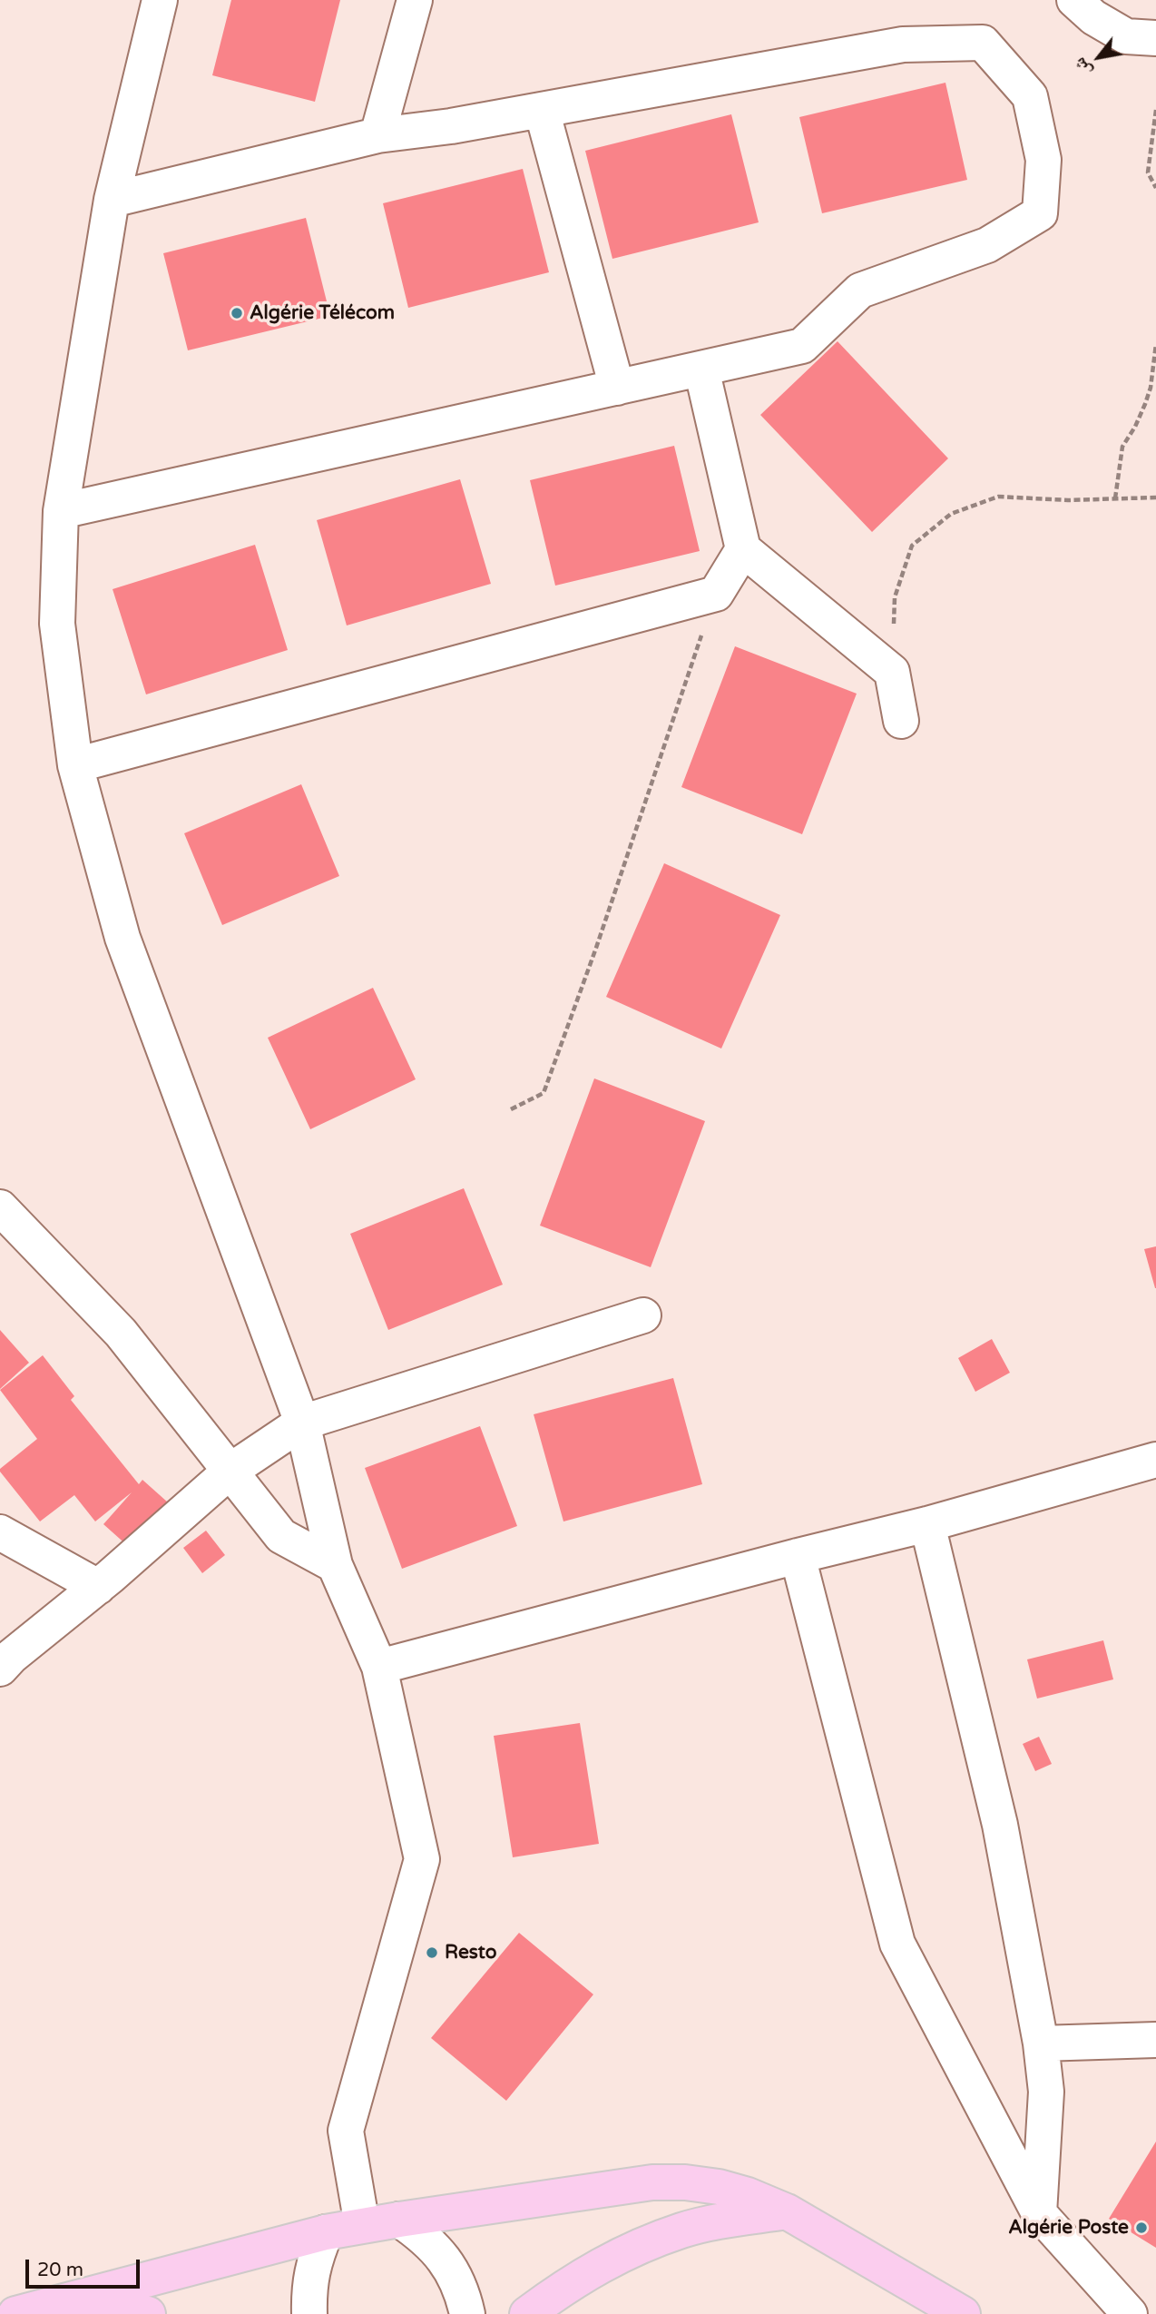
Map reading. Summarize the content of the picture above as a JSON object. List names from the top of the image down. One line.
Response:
{"places":["Algérie Télécom","Resto","Algérie Poste"],"scale_bar":"20 m","north":"bottom left"}
